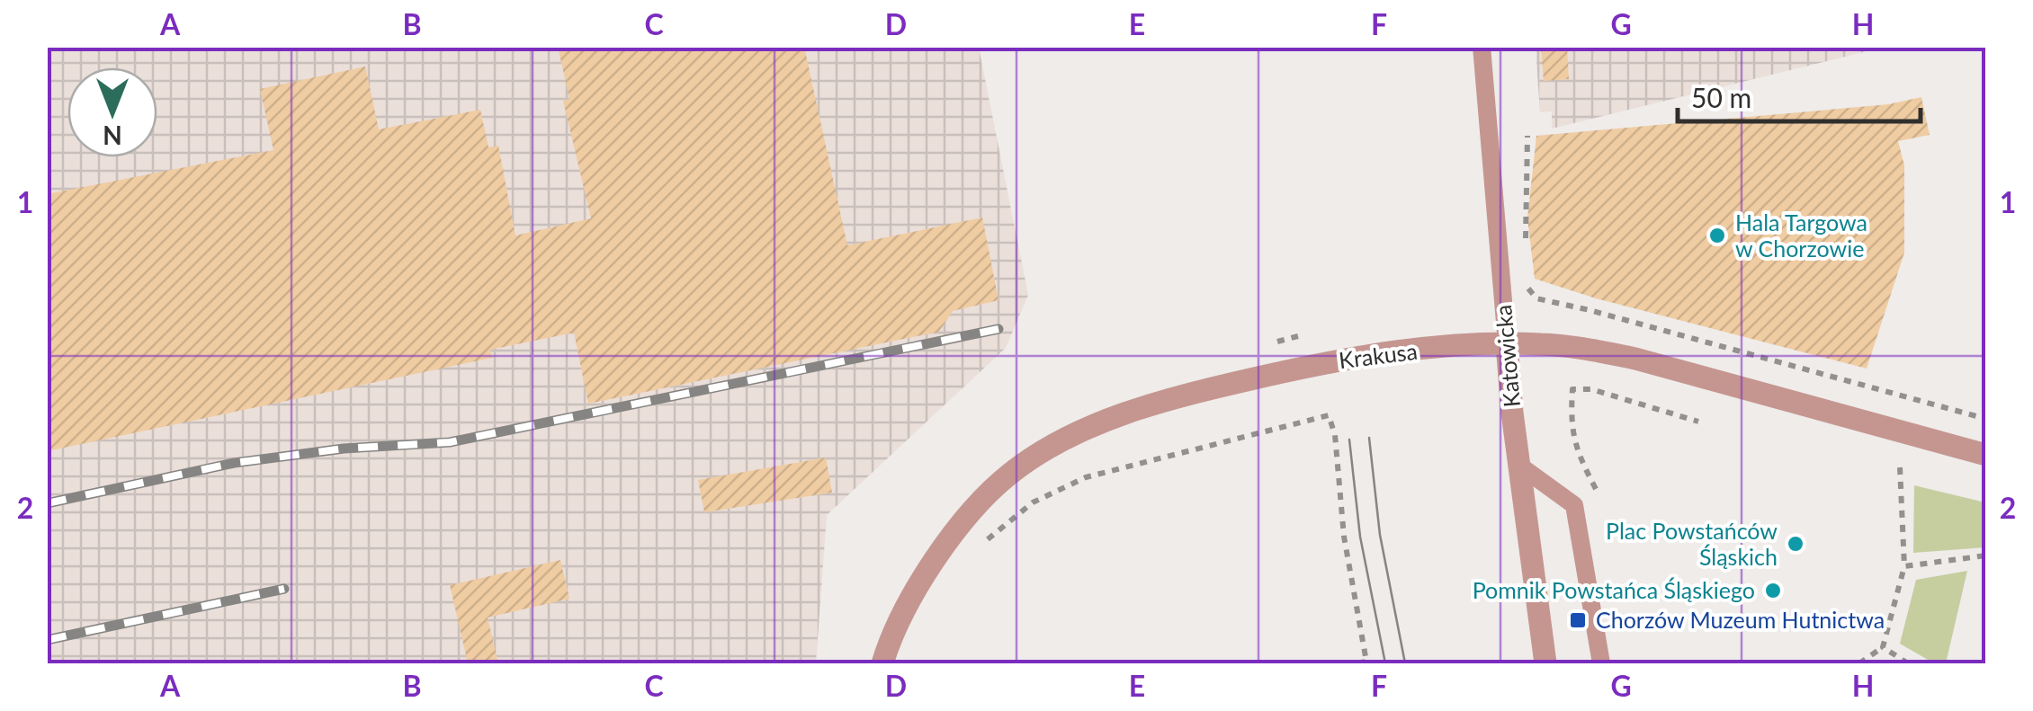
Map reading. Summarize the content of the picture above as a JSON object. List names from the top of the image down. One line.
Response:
{"streets":{"street":["Krakusa","Katowicka"]},"crossings":[["Krakusa","Katowicka"]],"places":{"other":["Hala Targowa w Chorzowie","Plac Powstańców Śląskich","Pomnik Powstańca Śląskiego"],"transit":["Chorzów Muzeum Hutnictwa"]},"scale_bar":"50 m","north":"bottom","grid":{"columns":["A","B","C","D","E","F","G","H"],"rows":["1","2"]}}
